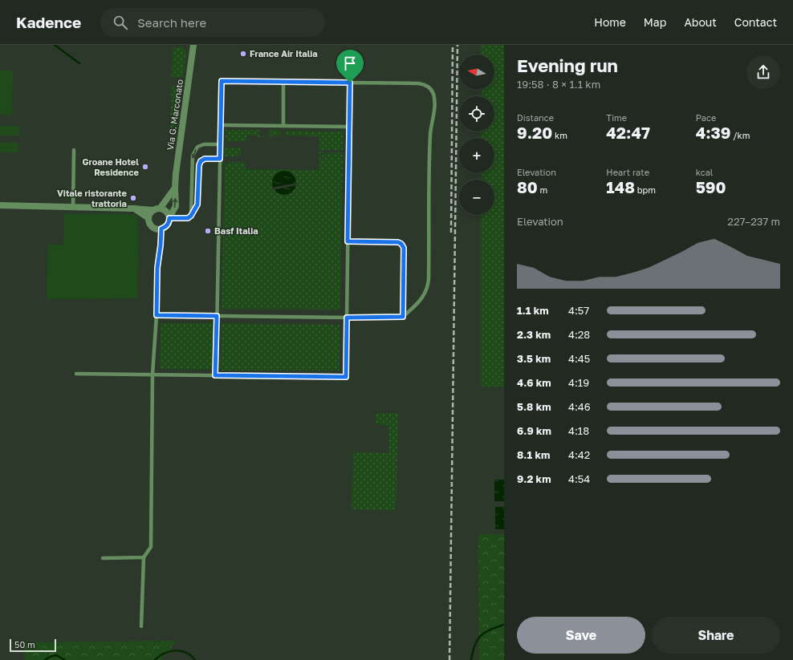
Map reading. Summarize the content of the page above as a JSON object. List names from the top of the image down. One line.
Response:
{"streets":{"street":["Via G. Marconato"]},"places":["France Air Italia","Groane Hotel Residence","Vitale ristorante trattoria","Basf Italia"],"scale_bar":"50 m","north":"left","page":{"header":"Kadence","search":"Search here","nav":["Home","Map","About","Contact"],"heading":["Evening run","19:58 · 8 × 1.1 km"],"map_buttons":["+","−"],"stats":[["Distance","9.20 km"],["Time","42:47"],["Pace","4:39 /km"],["Elevation","80 m"],["Heart rate","148 bpm"],["kcal","590"]],"chart":["Elevation","227–237 m"],"list":[{"name":"1.1 km","note":"4:57"},{"name":"2.3 km","note":"4:28"},{"name":"3.5 km","note":"4:45"},{"name":"4.6 km","note":"4:19"},{"name":"5.8 km","note":"4:46"},{"name":"6.9 km","note":"4:18"},{"name":"8.1 km","note":"4:42"},{"name":"9.2 km","note":"4:54"}],"buttons":["Save","Share"],"scale":"50 m"}}
